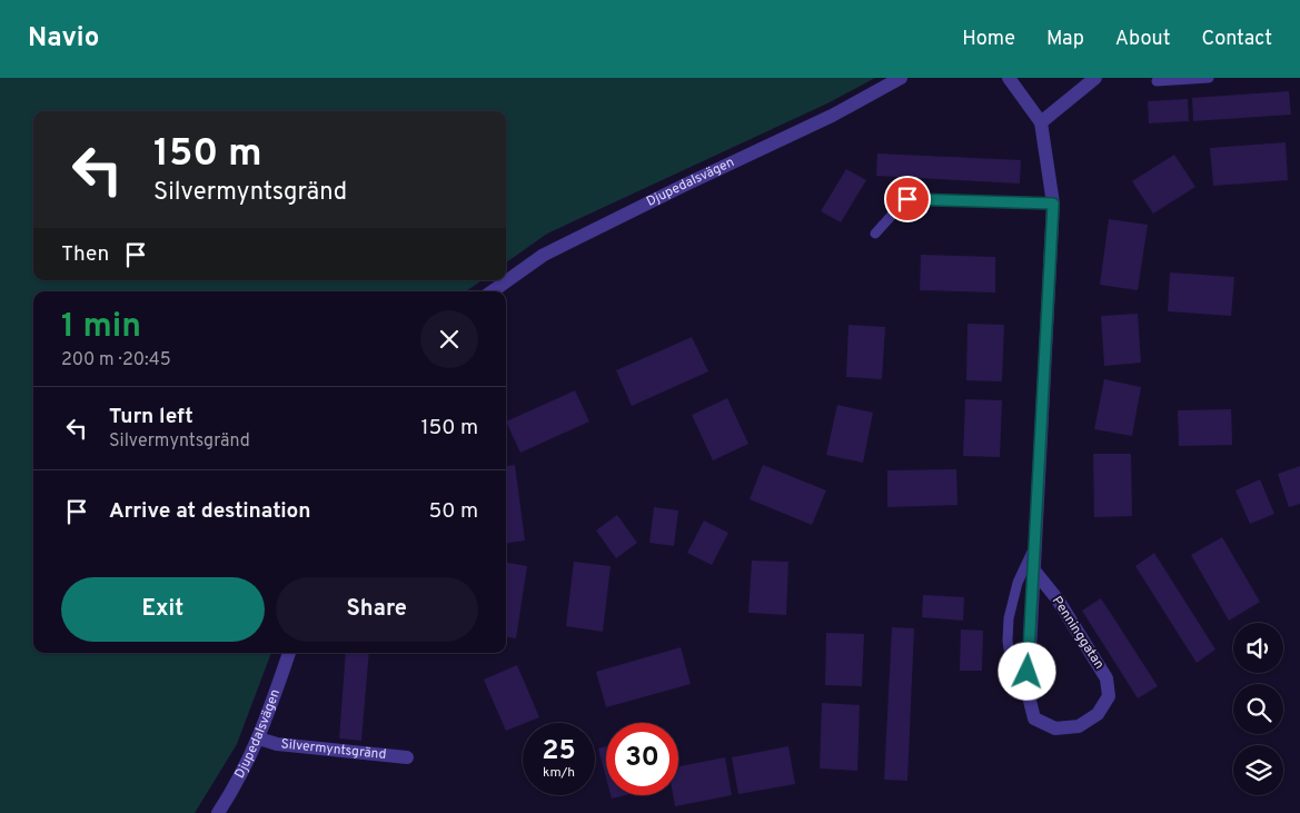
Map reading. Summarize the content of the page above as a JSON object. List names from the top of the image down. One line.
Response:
{"streets":{"street":["Djupedalsvägen","Penninggatan","Silvermyntsgränd"]},"crossings":[["Djupedalsvägen","Silvermyntsgränd"]],"page":{"header":"Navio","nav":["Home","Map","About","Contact"],"turn":["150 m","Silvermyntsgränd"],"then":"Then","heading":["1 min","200 m · 20:45"],"list":[{"name":"Turn left","note":"Silvermyntsgränd","value":"150 m"},{"name":"Arrive at destination","value":"50 m"}],"buttons":["Exit","Share"],"speed":"25 km/h","limit":"30"}}
